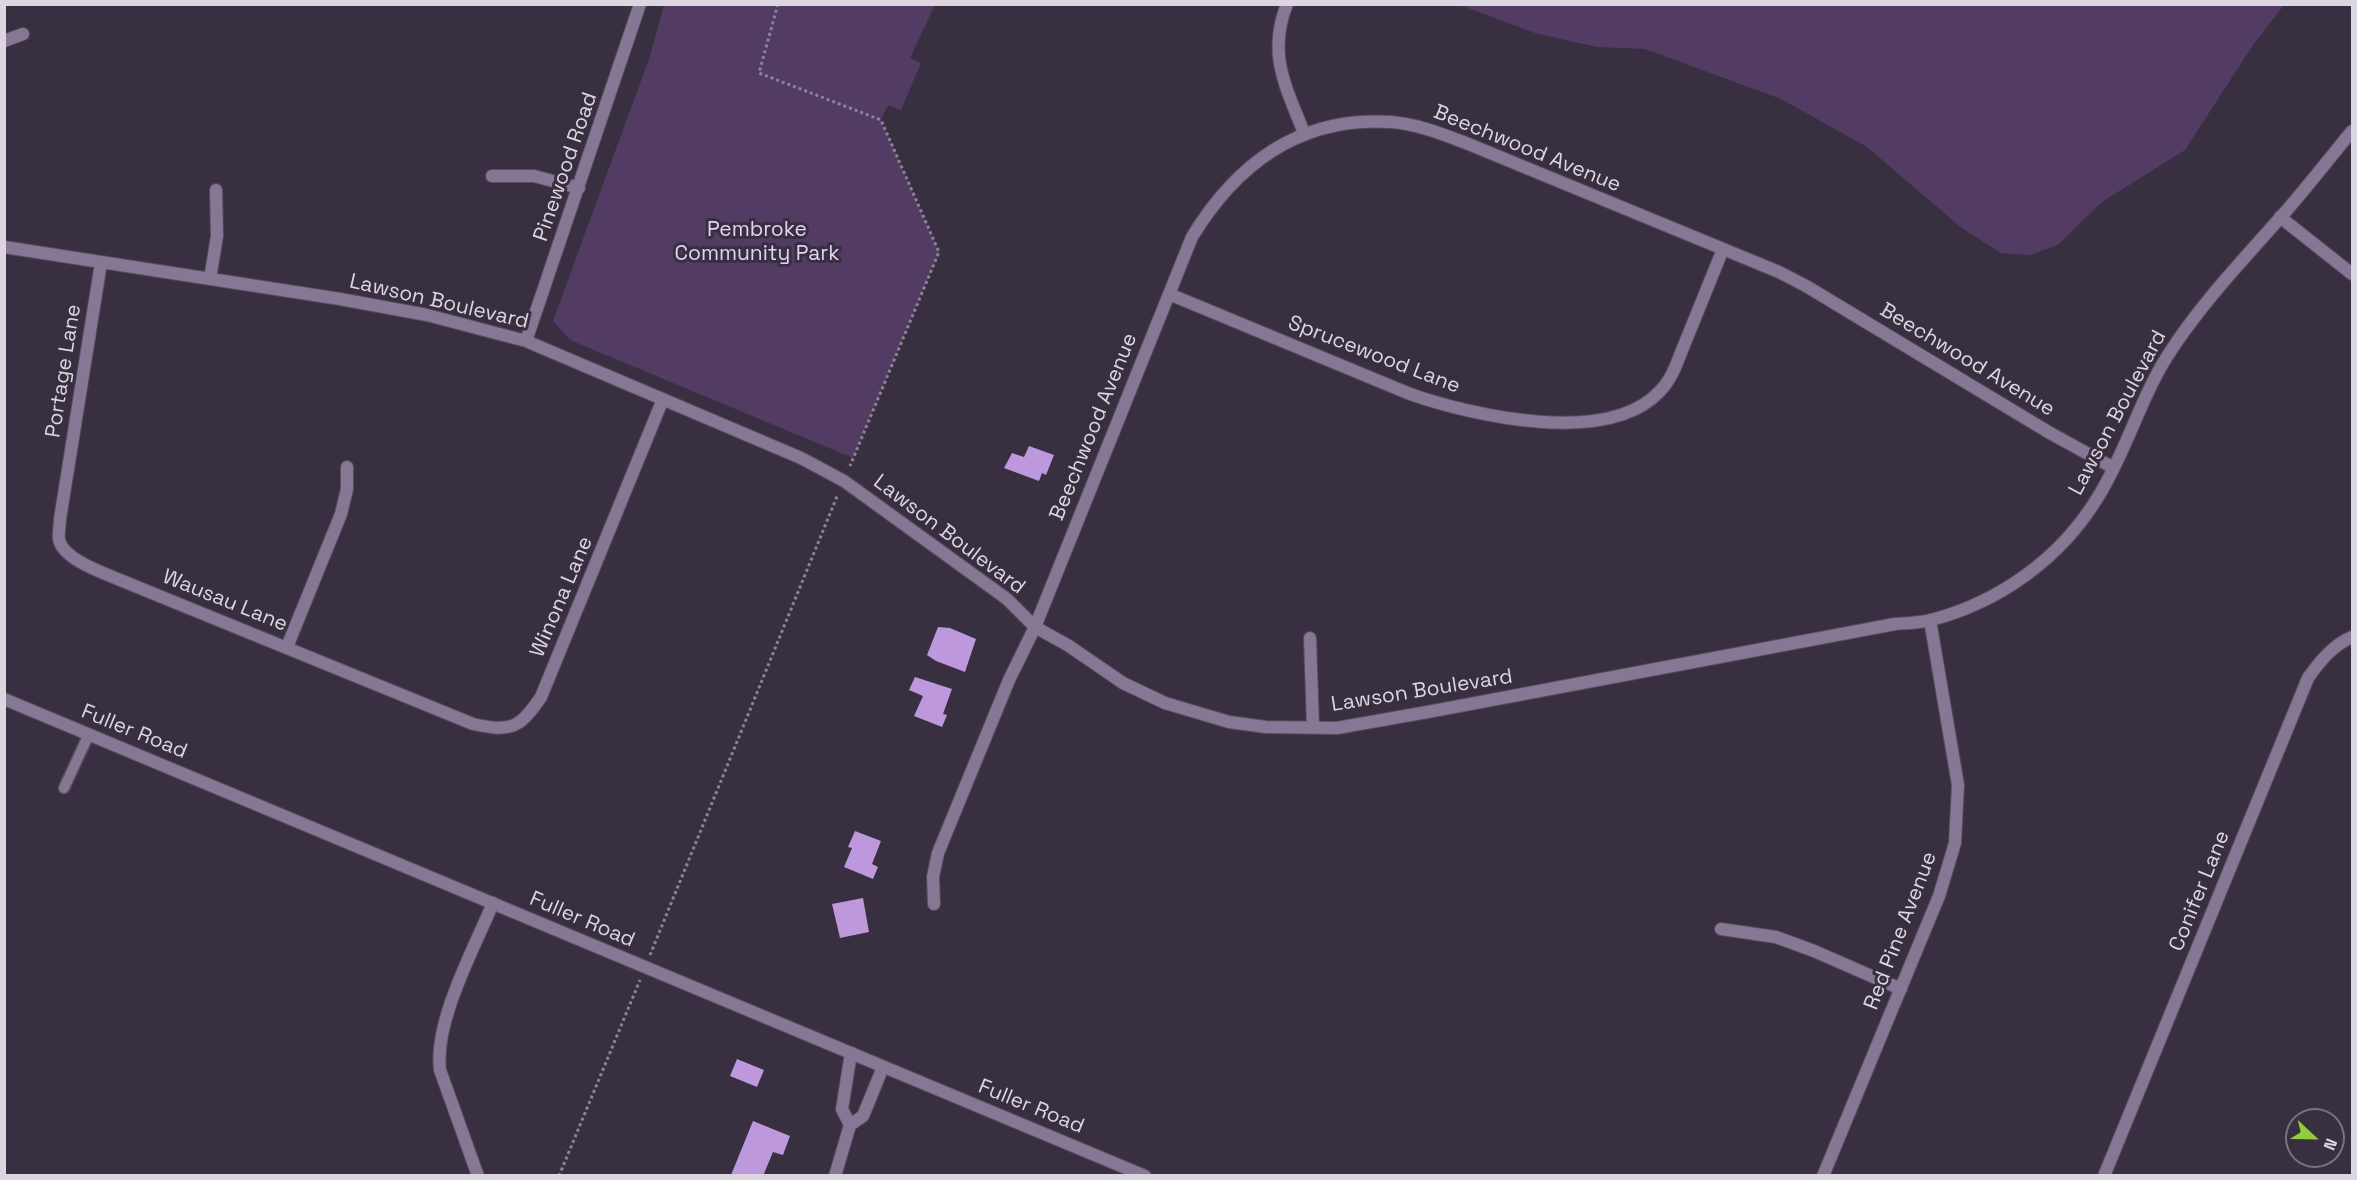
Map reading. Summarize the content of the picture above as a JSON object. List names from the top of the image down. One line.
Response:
{"streets":{"street":["Beechwood Avenue","Pinewood Road","Lawson Boulevard","Sprucewood Lane","Portage Lane","Winona Lane","Wausau Lane","Fuller Road","Conifer Lane","Red Pine Avenue"]},"crossings":[["Beechwood Avenue","Lawson Boulevard"],["Beechwood Avenue","Sprucewood Lane"],["Pinewood Road","Lawson Boulevard"],["Lawson Boulevard","Portage Lane"],["Lawson Boulevard","Winona Lane"],["Lawson Boulevard","Red Pine Avenue"],["Portage Lane","Wausau Lane"],["Winona Lane","Wausau Lane"]],"parks":["Pembroke Community Park"],"north":"right"}
